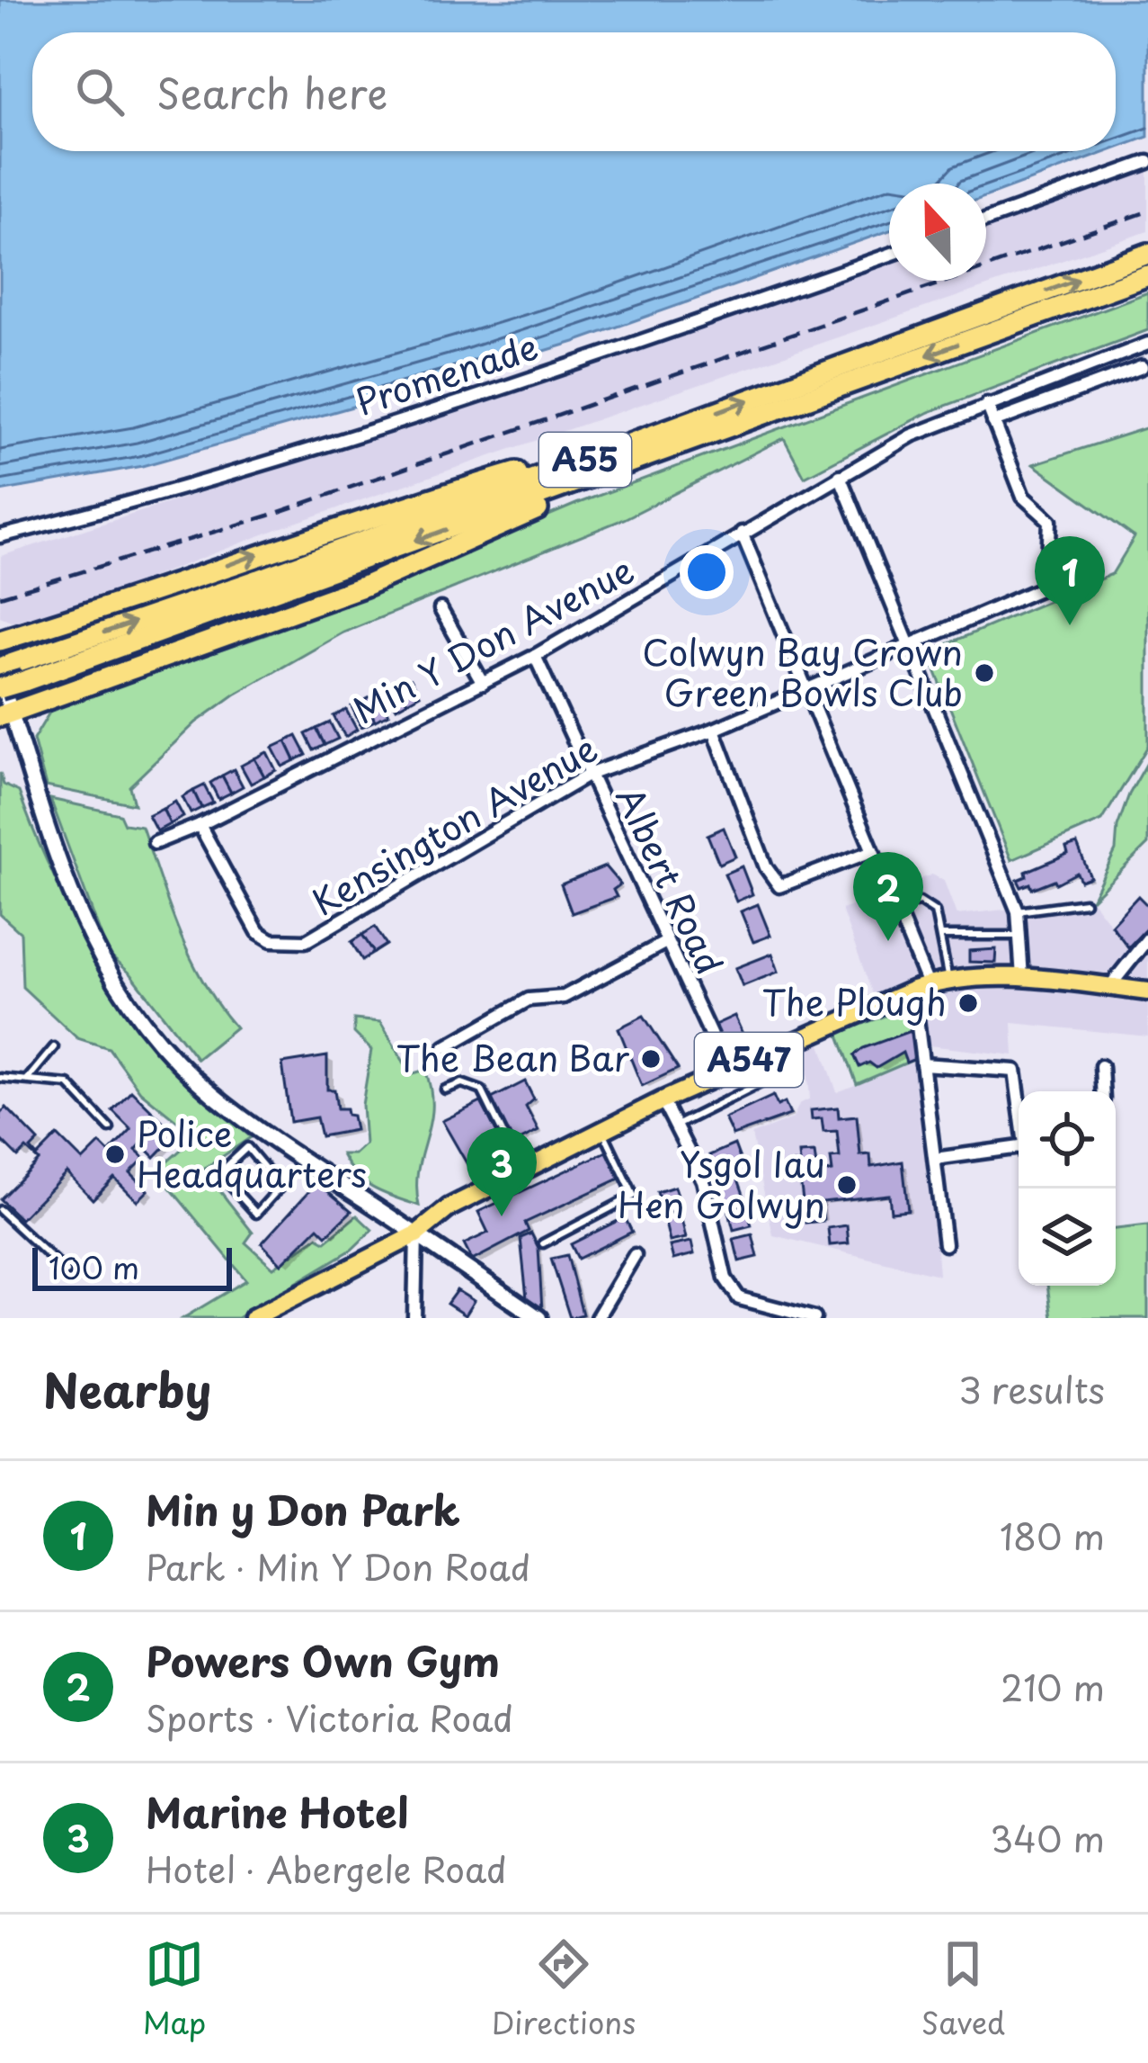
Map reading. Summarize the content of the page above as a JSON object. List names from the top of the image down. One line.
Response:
{"streets":{"highway":["A55"],"main road":["A547"],"street":["Promenade","Min Y Don Avenue","Kensington Avenue","Albert Road"]},"crossings":[["Min Y Don Avenue","Kensington Avenue"],["Min Y Don Avenue","Albert Road"],["Kensington Avenue","Albert Road"],["Albert Road","A547"]],"places":["Colwyn Bay Crown Green Bowls Club","The Plough","The Bean Bar","Police Headquarters","Ysgol Iau Hen Golwyn"],"scale_bar":"100 m","north":"top","page":{"search":"Search here","pins":["1","2","3"],"scale":"100 m","heading":["Nearby","3 results"],"list":[{"mark":"1","name":"Min y Don Park","note":"Park · Min Y Don Road","value":"180 m"},{"mark":"2","name":"Powers Own Gym","note":"Sports · Victoria Road","value":"210 m"},{"mark":"3","name":"Marine Hotel","note":"Hotel · Abergele Road","value":"340 m"}],"nav":["Map","Directions","Saved"]}}
